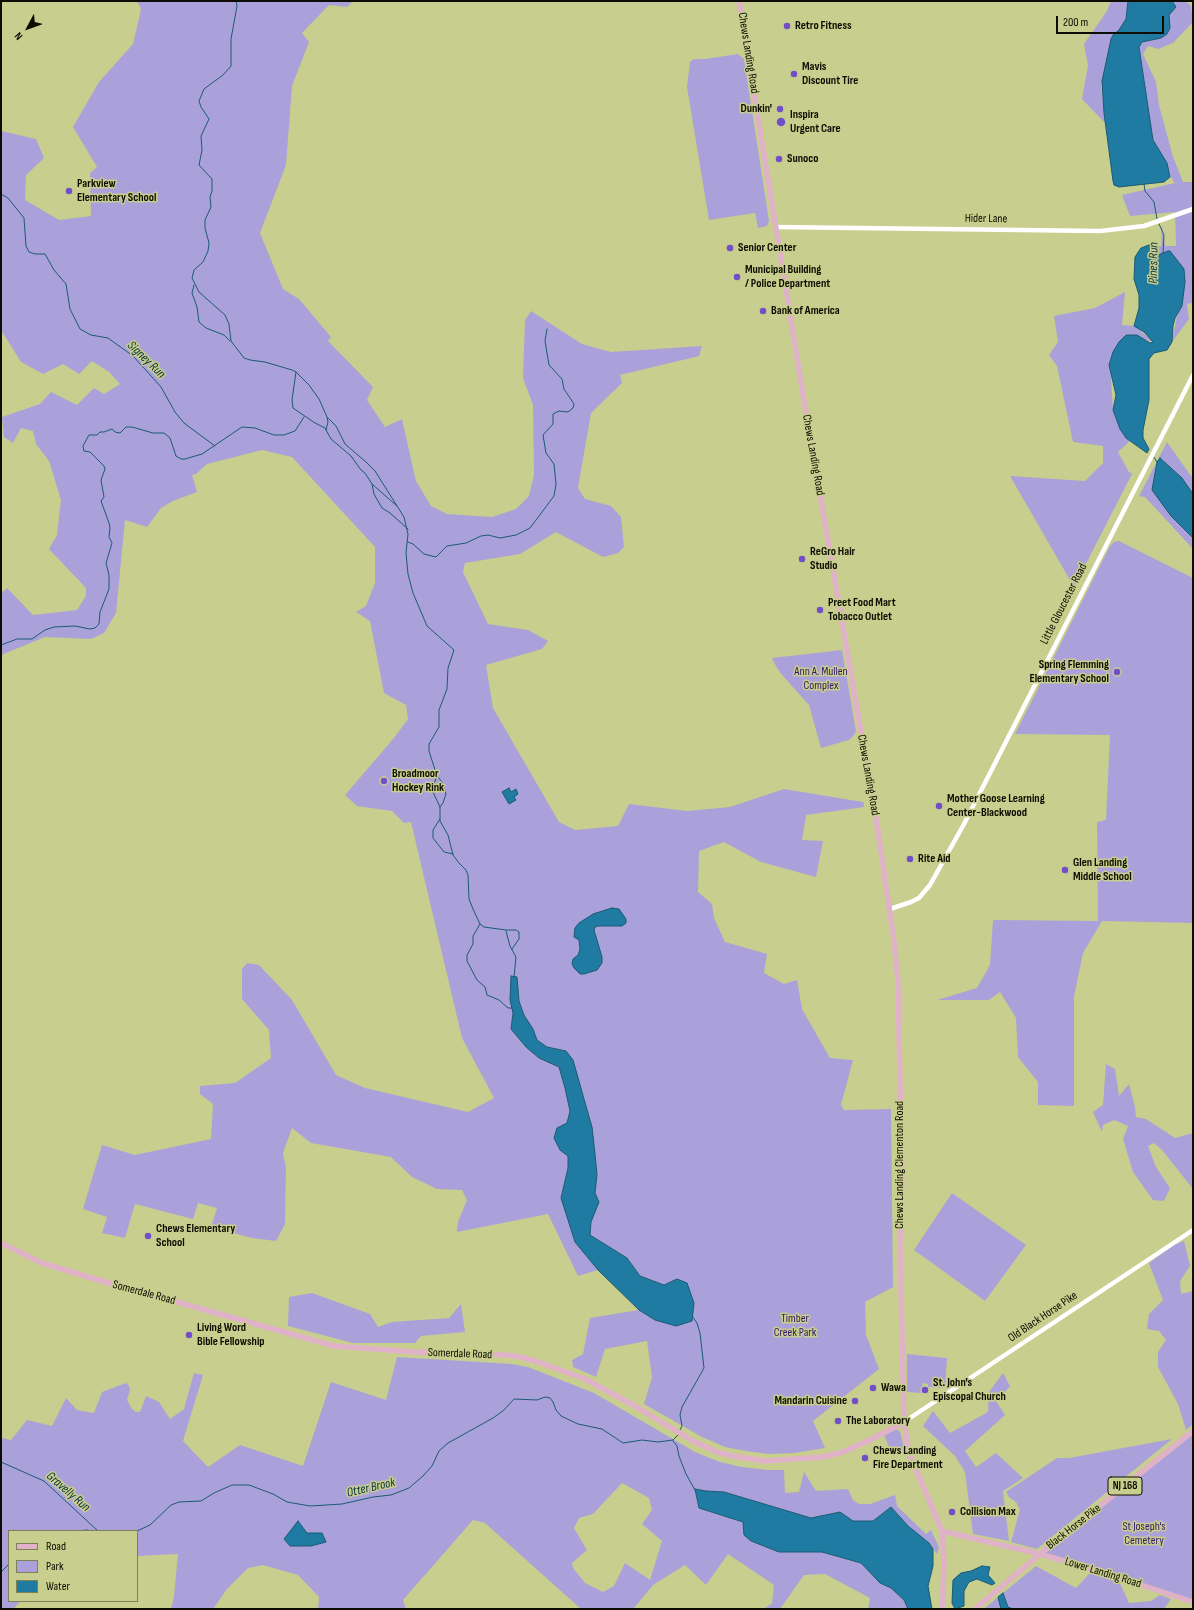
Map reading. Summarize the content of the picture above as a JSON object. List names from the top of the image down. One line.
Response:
{"streets":{"main road":["Chews Landing Road","Chews Landing Clementon Road","Somerdale Road","NJ 168","Black Horse Pike","Lower Landing Road"],"street":["Hider Lane","Little Gloucester Road","Old Black Horse Pike"]},"crossings":[["Chews Landing Road","Hider Lane"],["Chews Landing Road","Little Gloucester Road"],["Chews Landing Road","Chews Landing Clementon Road"],["Little Gloucester Road","Chews Landing Clementon Road"],["Chews Landing Clementon Road","Somerdale Road"],["Chews Landing Clementon Road","Old Black Horse Pike"],["Somerdale Road","Old Black Horse Pike"],["Black Horse Pike","Lower Landing Road"]],"water":["Pines Run","Signey Run","Otter Brook","Gravelly Run"],"parks":["Ann A. Mullen Complex","Timber Creek Park","St Joseph's Cemetery"],"places":["Retro Fitness","Mavis Discount Tire","Dunkin'","Inspira Urgent Care","Sunoco","Parkview Elementary School","Senior Center","Municipal Building / Police Department","Bank of America","ReGro Hair Studio","Preet Food Mart Tobacco Outlet","Spring Flemming Elementary School","Broadmoor Hockey Rink","Mother Goose Learning Center-Blackwood","Rite Aid","Glen Landing Middle School","Chews Elementary School","Living Word Bible Fellowship","Wawa","St. John's Episcopal Church","Mandarin Cuisine","The Laboratory","Chews Landing Fire Department","Collision Max"],"legend":["Road","Park","Water"],"scale_bar":"200 m","north":"bottom left"}
